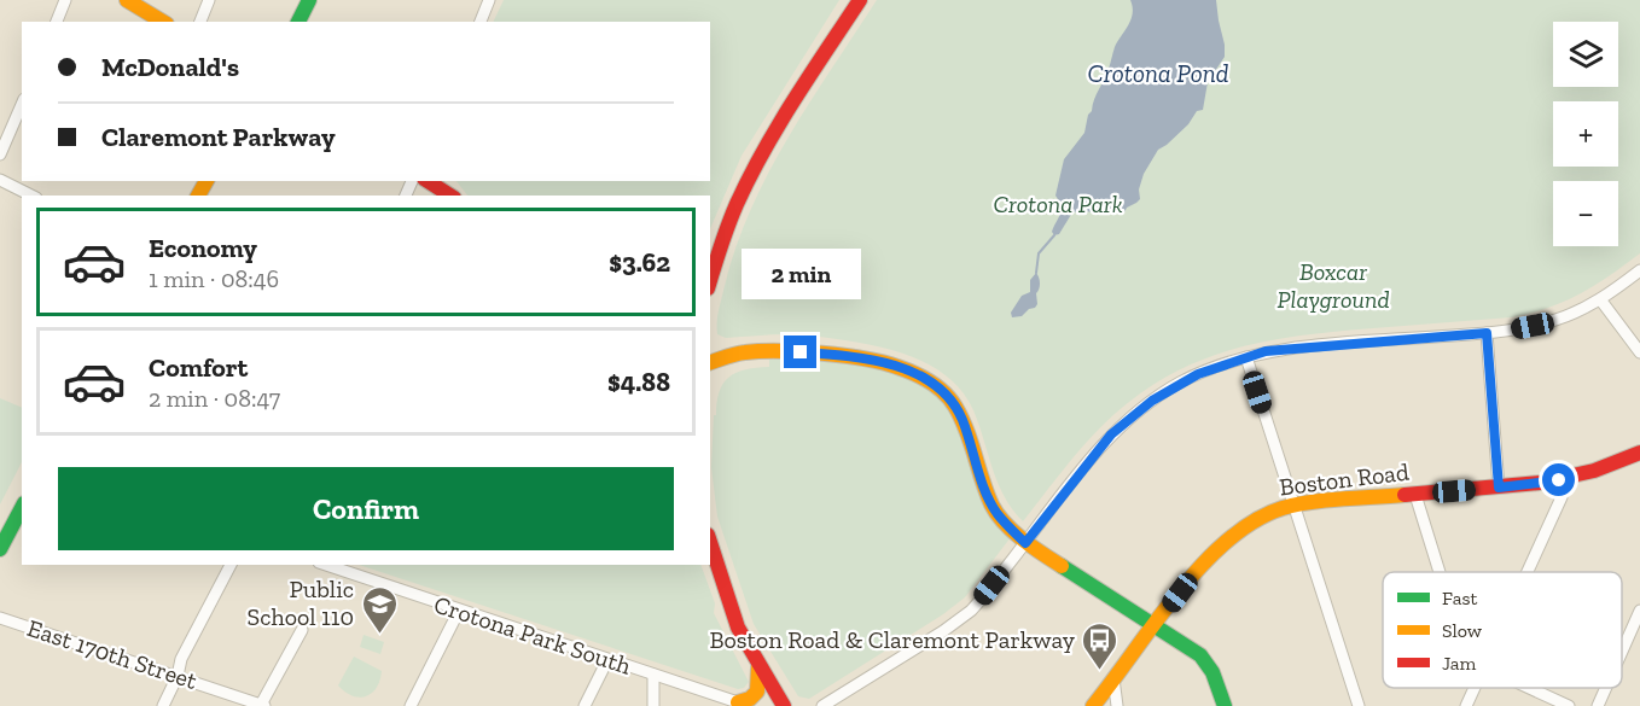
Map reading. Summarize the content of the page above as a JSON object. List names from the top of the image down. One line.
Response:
{"streets":{"street":["Boston Road","Crotona Park South","East 170th Street"]},"water":["Crotona Pond"],"parks":["Crotona Park","Boxcar Playground"],"places":{"school or university":["Public School 110"],"bus stop":["Boston Road & Claremont Parkway"]},"legend":["Fast","Slow","Jam"],"page":{"map_buttons":["+","−"],"banner":["McDonald's","Claremont Parkway"],"list":[{"name":"Economy","note":"1 min · 08:46","value":"$3.62"},{"name":"Comfort","note":"2 min · 08:47","value":"$4.88"}],"bubble":"2 min","buttons":"Confirm"}}
